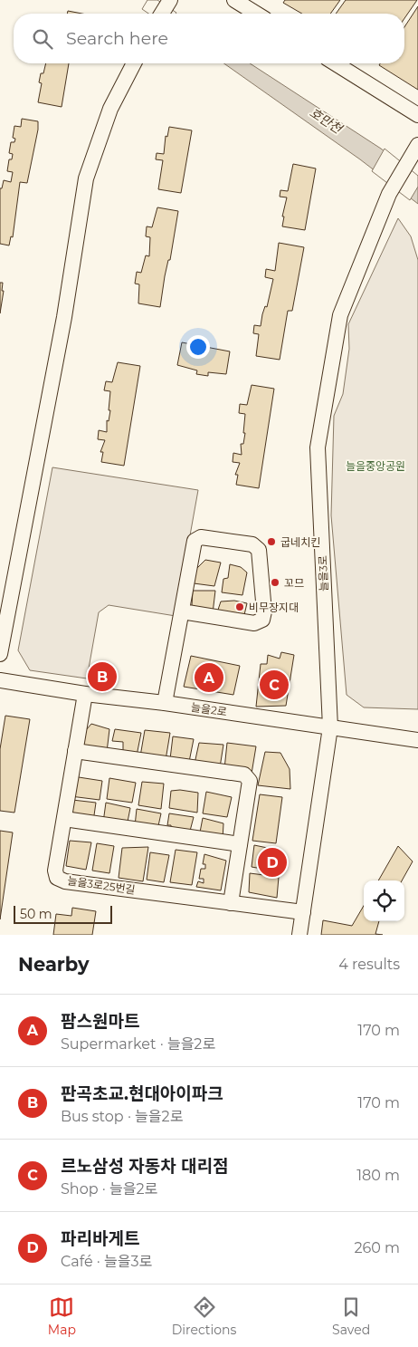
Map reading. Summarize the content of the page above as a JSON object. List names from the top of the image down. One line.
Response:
{"streets":{"street":["늘을3로","늘을2로","늘을3로25번길"]},"crossings":[["늘을3로","늘을2로"],["늘을3로","늘을3로25번길"],["늘을2로","늘을3로25번길"]],"water":["호만천"],"parks":["늘을중앙공원"],"places":["굽네치킨","꼬므","비무장지대"],"scale_bar":"50 m","page":{"search":"Search here","pins":["B","A","C","D"],"scale":"50 m","heading":["Nearby","4 results"],"list":[{"mark":"A","name":"팜스원마트","note":"Supermarket · 늘을2로","value":"170 m"},{"mark":"B","name":"판곡초교.현대아이파크","note":"Bus stop · 늘을2로","value":"170 m"},{"mark":"C","name":"르노삼성 자동차 대리점","note":"Shop · 늘을2로","value":"180 m"},{"mark":"D","name":"파리바게트","note":"Café · 늘을3로","value":"260 m"}],"nav":["Map","Directions","Saved"]}}
